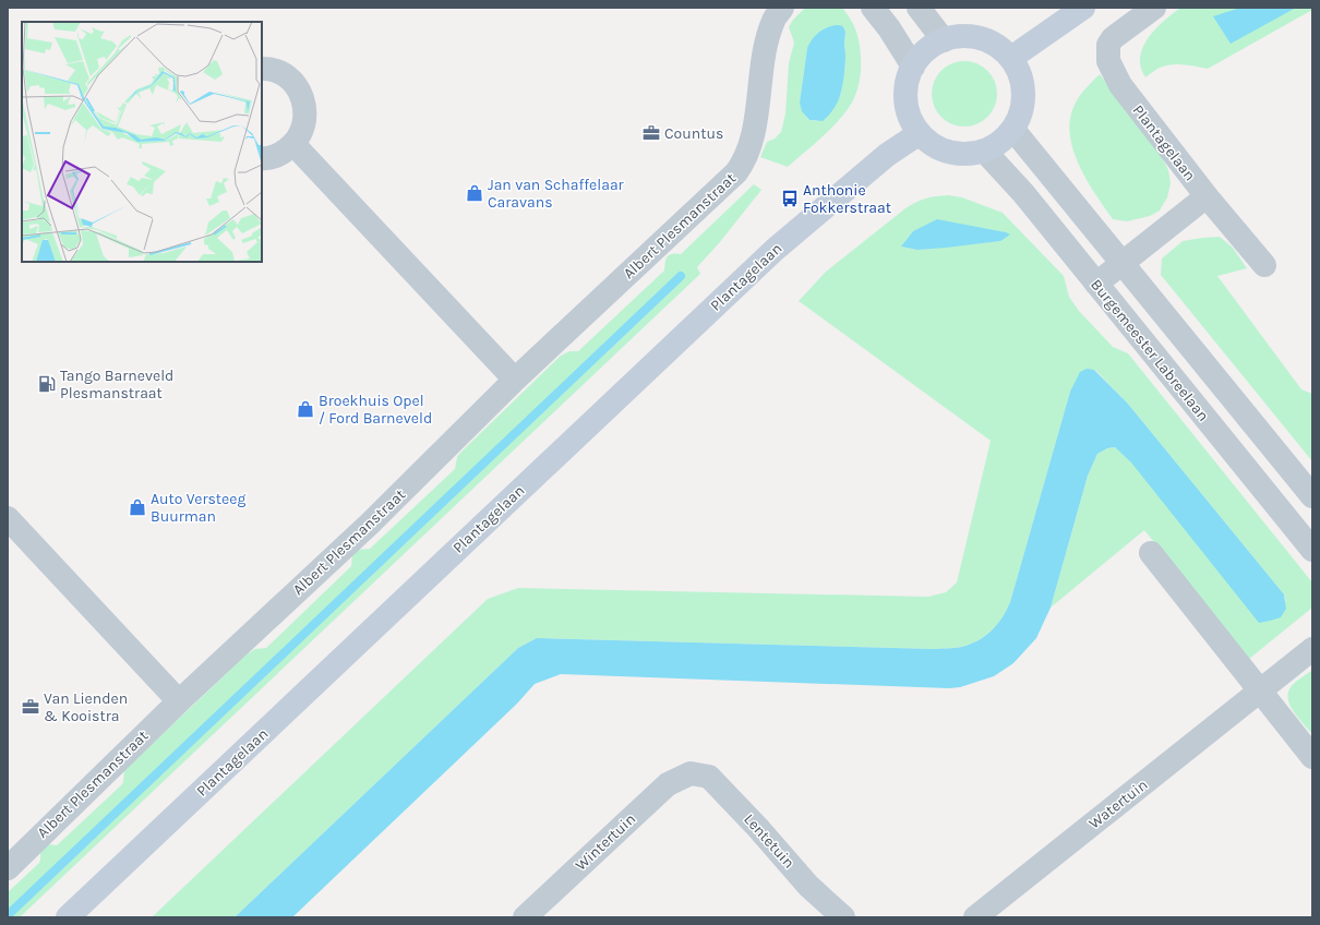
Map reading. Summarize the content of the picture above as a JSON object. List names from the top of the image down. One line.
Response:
{"streets":{"main road":["Plantagelaan"],"street":["Albert Plesmanstraat","Burgemeester Labreelaan","Watertuin","Lentetuin","Wintertuin"]},"crossings":[["Plantagelaan","Burgemeester Labreelaan"],["Lentetuin","Wintertuin"]],"places":{"office":["Countus","Van Lienden & Kooistra"],"shop":["Jan van Schaffelaar Caravans","Broekhuis Opel / Ford Barneveld","Auto Versteeg Buurman"],"bus stop":["Anthonie Fokkerstraat"],"fuel station":["Tango Barneveld Plesmanstraat"]}}
